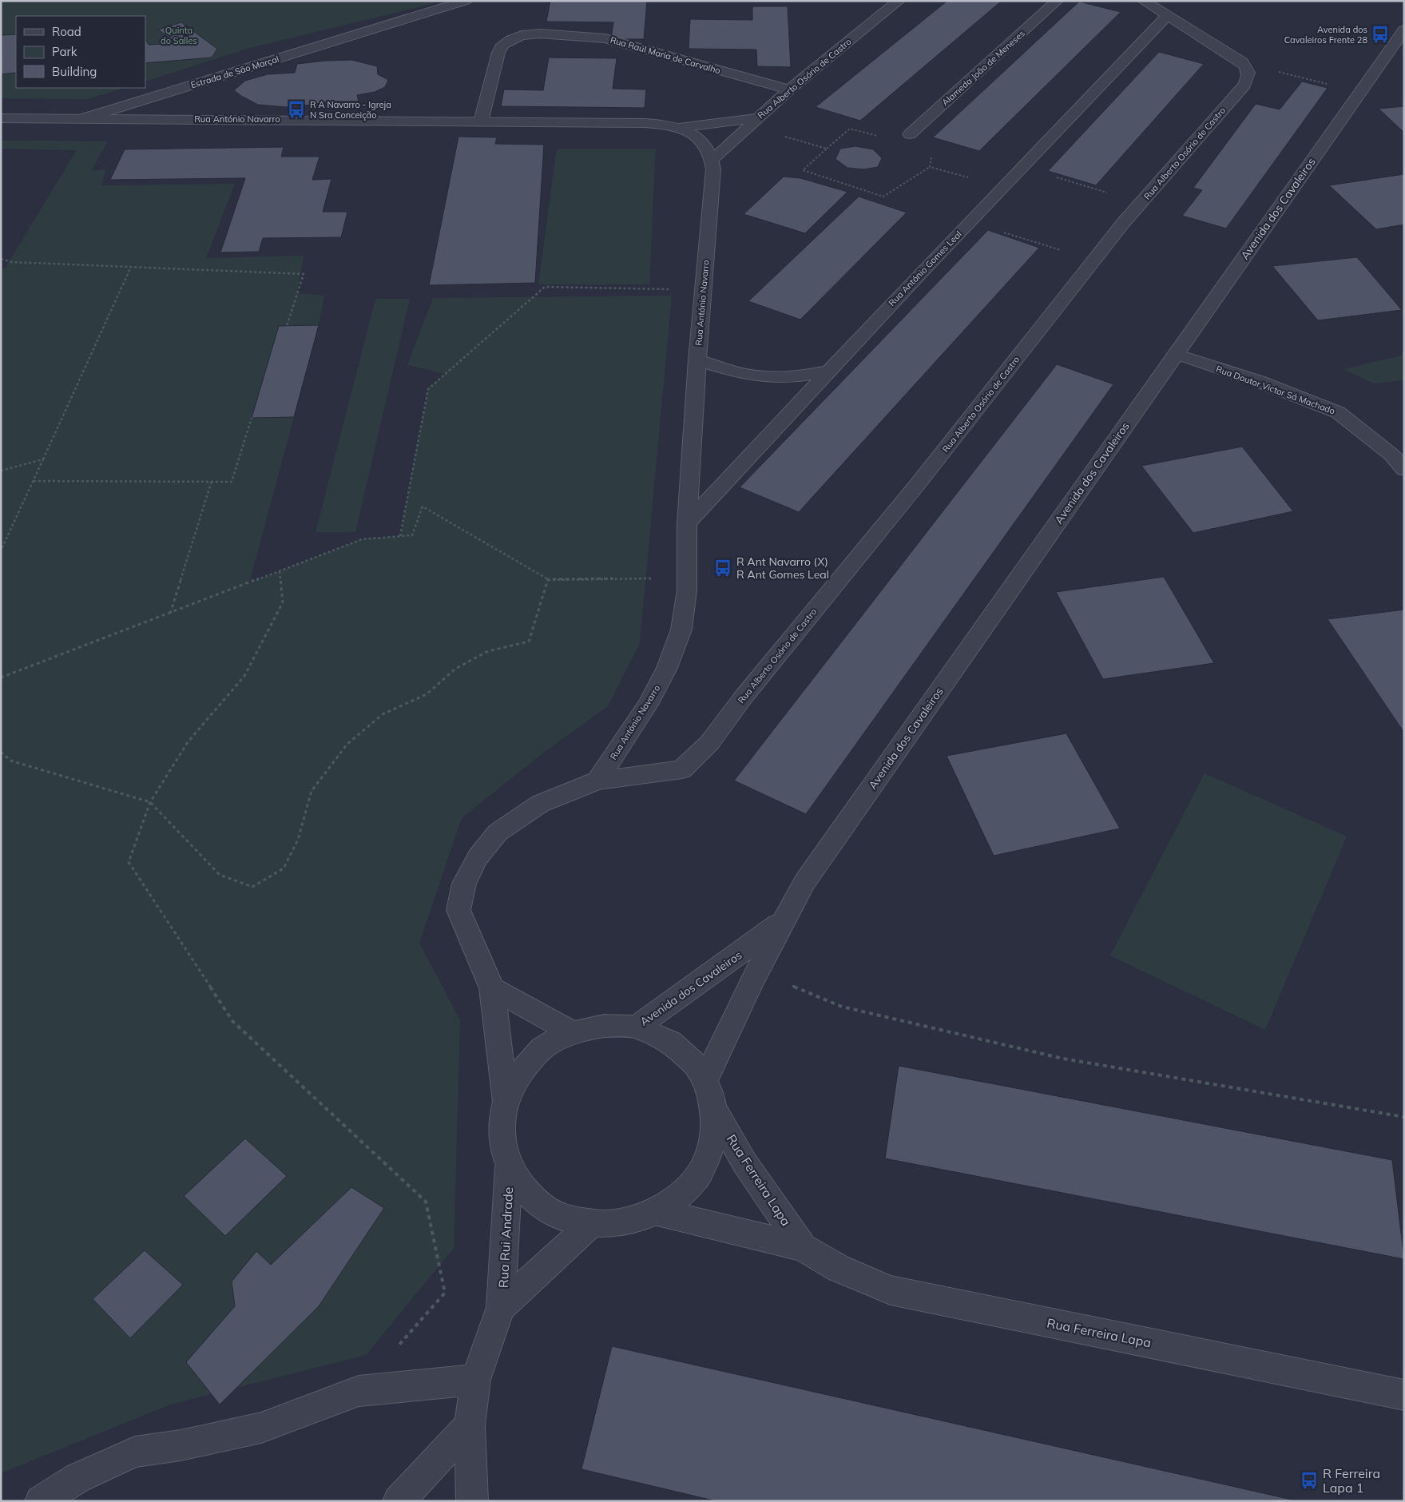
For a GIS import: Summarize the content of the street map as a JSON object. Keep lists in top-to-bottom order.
{
  "streets": {
    "street": [
      "Rua Raúl Maria de Carvalho",
      "Alameda João de Meneses",
      "Estrada de São Marçal",
      "Rua Alberto Osório de Castro",
      "Rua António Navarro",
      "Avenida dos Cavaleiros",
      "Rua António Gomes Leal",
      "Rua Doutor Victor Sá Machado",
      "Rua Ferreira Lapa",
      "Rua Rui Andrade"
    ]
  },
  "crossings": [
    ["Rua Raúl Maria de Carvalho", "Rua Alberto Osório de Castro"],
    ["Rua Raúl Maria de Carvalho", "Rua António Navarro"],
    ["Estrada de São Marçal", "Rua António Navarro"],
    ["Rua Alberto Osório de Castro", "Rua António Navarro"],
    ["Rua António Navarro", "Rua António Gomes Leal"],
    ["Avenida dos Cavaleiros", "Rua Doutor Victor Sá Machado"]
  ],
  "parks": ["Quinta do Salles"],
  "places": {
    "bus stop": [
      "Avenida dos Cavaleiros Frente 28",
      "R A Navarro - Igreja N Sra Conceição",
      "R Ant Navarro (X) R Ant Gomes Leal",
      "R Ferreira Lapa 1"
    ]
  },
  "legend": ["Road", "Park", "Building"]
}
